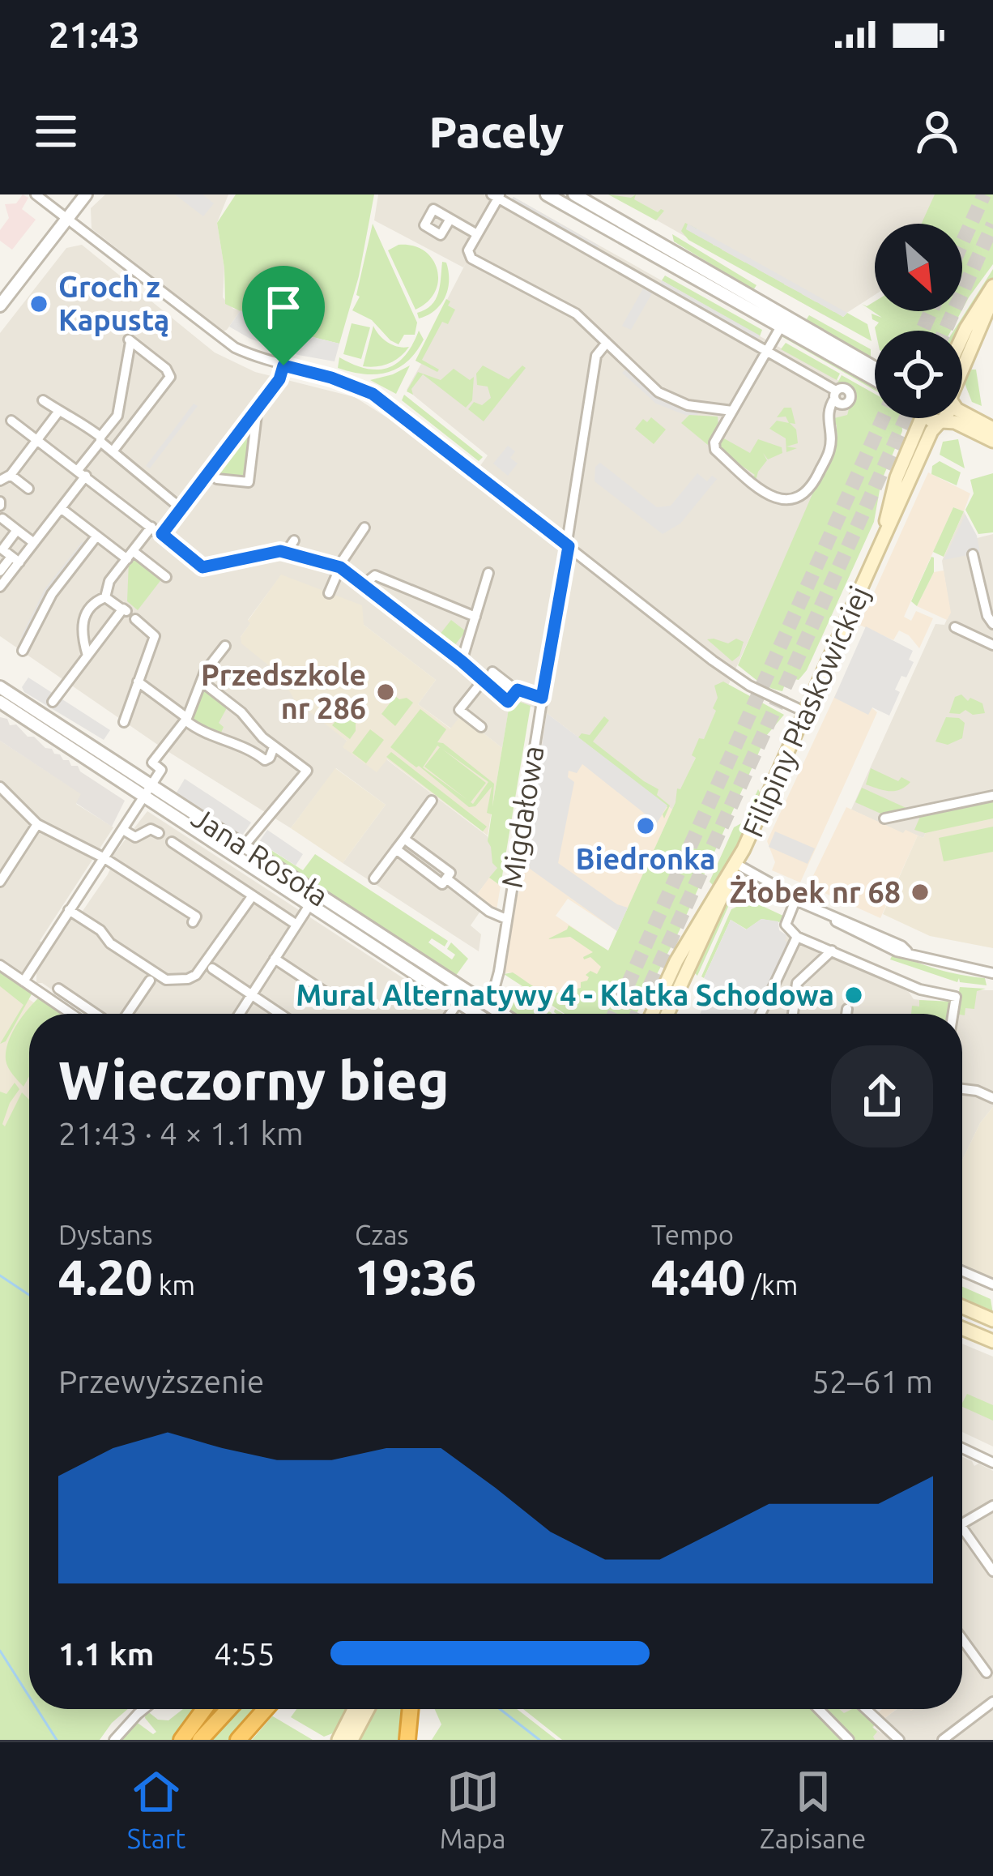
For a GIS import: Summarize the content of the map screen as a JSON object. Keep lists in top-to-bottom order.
{
  "streets": {
    "main road": ["Filipiny Płaskowickiej"],
    "street": ["Migdałowa", "Jana Rosoła"]
  },
  "crossings": [
    ["Migdałowa", "Jana Rosoła"]
  ],
  "places": [
    "Groch z Kapustą",
    "Przedszkole nr 286",
    "Biedronka",
    "Żłobek nr 68",
    "Mural Alternatywy 4 - Klatka Schodowa"
  ],
  "north": "bottom right",
  "page": {
    "status": "21:43",
    "header": "Pacely",
    "heading": ["Wieczorny bieg", "21:43 · 4 × 1.1 km"],
    "stats": [
      ["Dystans", "4.20 km"],
      ["Czas", "19:36"],
      ["Tempo", "4:40 /km"]
    ],
    "chart": ["Przewyższenie", "52–61 m"],
    "list": [
      {
        "name": "1.1 km",
        "note": "4:55"
      }
    ],
    "tabs": ["Start", "Mapa", "Zapisane"]
  }
}
